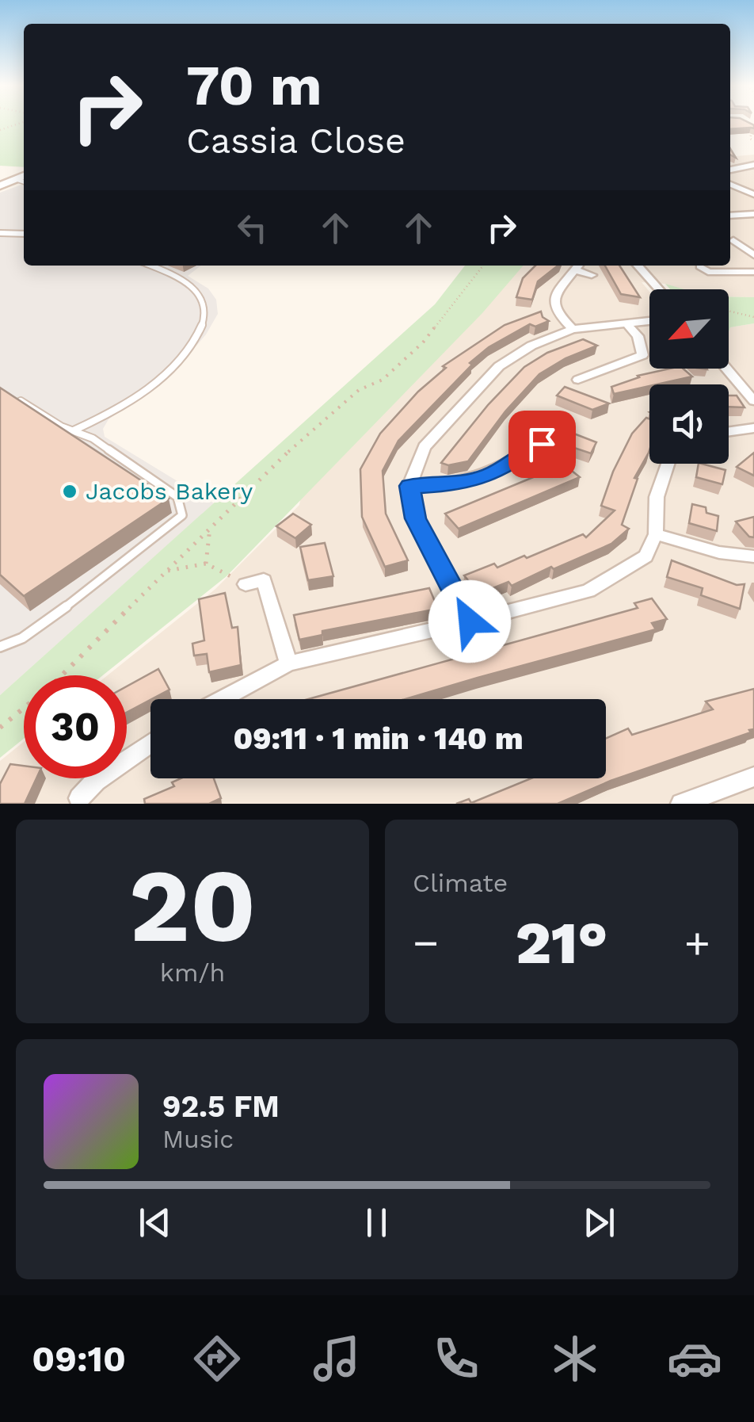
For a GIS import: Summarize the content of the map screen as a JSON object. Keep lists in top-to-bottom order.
{
  "places": ["Jacobs Bakery"],
  "north": "bottom left",
  "page": {
    "turn": ["70 m", "Cassia Close"],
    "limit": "30",
    "trip": "09:11 · 1 min · 140 m",
    "tile": [
      ["20", "km/h"],
      "Climate"
    ],
    "heat": ["−", "21°", "+"],
    "song": ["92.5 FM", "Music"],
    "tabs": "09:10"
  }
}
